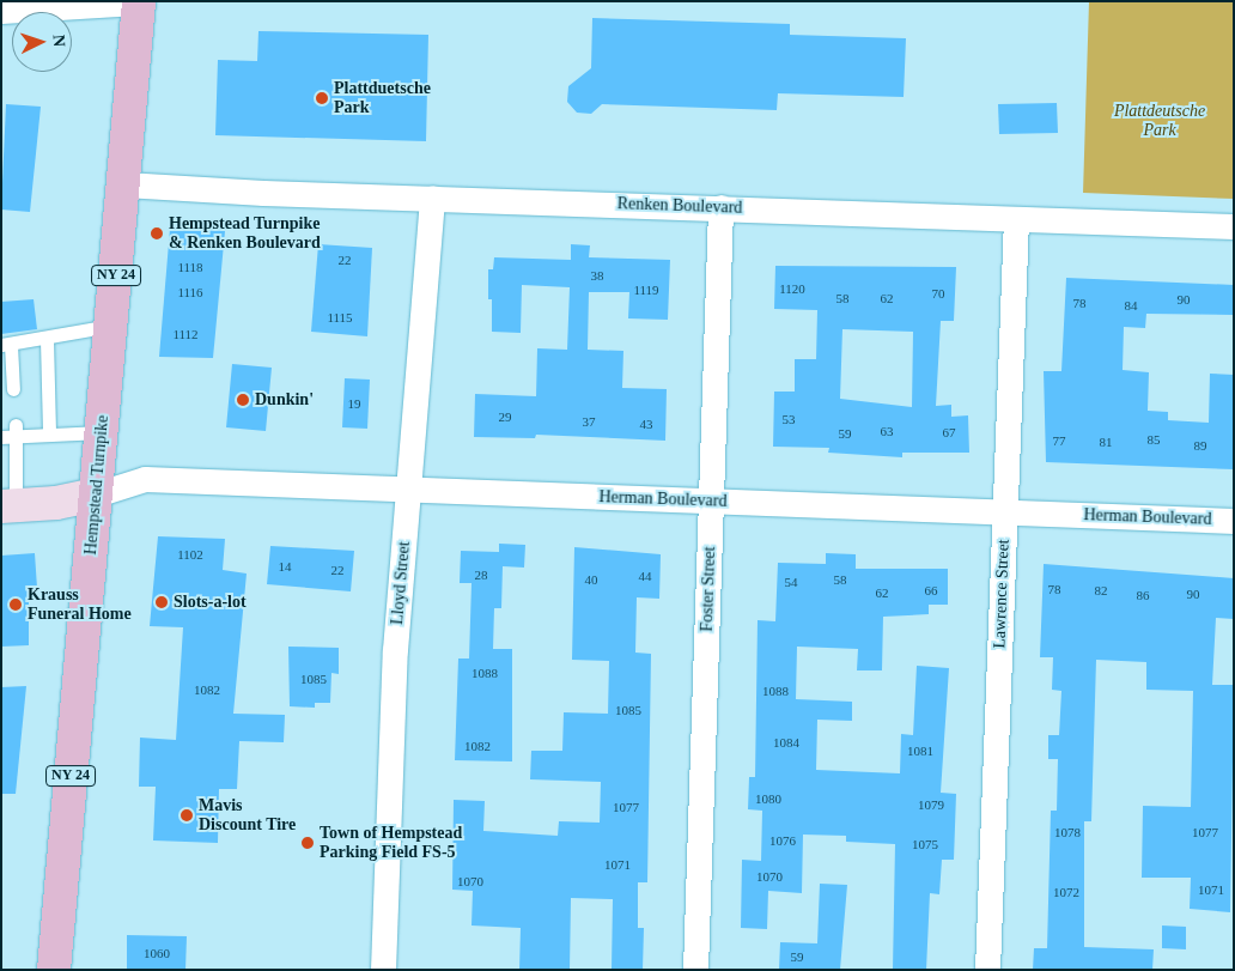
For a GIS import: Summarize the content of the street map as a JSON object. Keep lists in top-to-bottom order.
{
  "streets": {
    "main road": ["NY 24", "Hempstead Turnpike"],
    "street": [
      "Renken Boulevard",
      "Herman Boulevard",
      "Lloyd Street",
      "Foster Street",
      "Lawrence Street"
    ]
  },
  "crossings": [
    ["Renken Boulevard", "Hempstead Turnpike"],
    ["Renken Boulevard", "Lloyd Street"],
    ["Renken Boulevard", "Foster Street"],
    ["Renken Boulevard", "Lawrence Street"],
    ["Hempstead Turnpike", "Herman Boulevard"],
    ["Herman Boulevard", "Lloyd Street"],
    ["Herman Boulevard", "Foster Street"],
    ["Herman Boulevard", "Lawrence Street"]
  ],
  "parks": ["Plattdeutsche Park"],
  "places": [
    "Plattduetsche Park",
    "Hempstead Turnpike & Renken Boulevard",
    "Dunkin'",
    "Slots-a-lot",
    "Krauss Funeral Home",
    "Mavis Discount Tire",
    "Town of Hempstead Parking Field FS-5"
  ],
  "house_numbers": [
    "22",
    "1118",
    "38",
    "1120",
    "1119",
    "1116",
    "70",
    "58",
    "62",
    "90",
    "78",
    "84",
    "1115",
    "1112",
    "19",
    "29",
    "53",
    "37",
    "43",
    "63",
    "67",
    "59",
    "85",
    "77",
    "81",
    "89",
    "1102",
    "14",
    "22",
    "28",
    "44",
    "40",
    "58",
    "54",
    "78",
    "66",
    "82",
    "62",
    "90",
    "86",
    "1088",
    "1085",
    "1082",
    "1088",
    "1085",
    "1084",
    "1082",
    "1081",
    "1080",
    "1079",
    "1077",
    "1078",
    "1077",
    "1076",
    "1075",
    "1071",
    "1070",
    "1070",
    "1071",
    "1072",
    "1060",
    "59"
  ],
  "north": "right"
}
